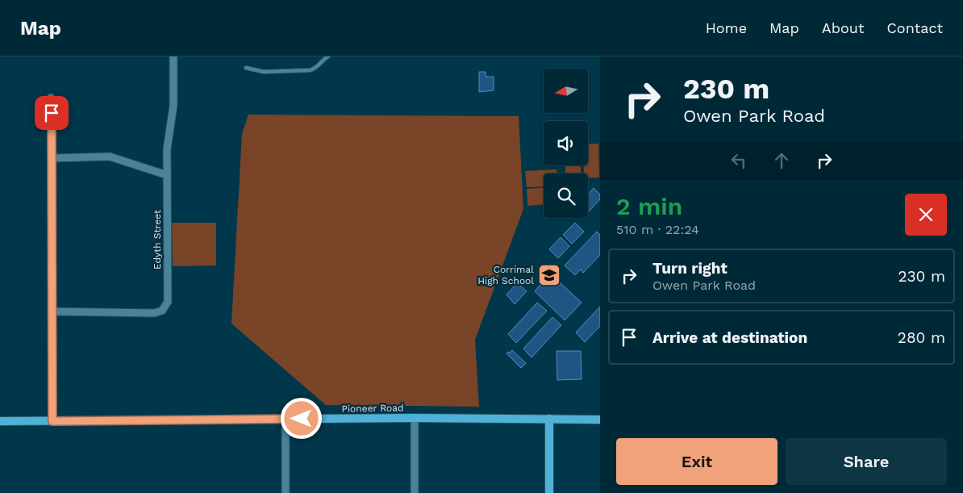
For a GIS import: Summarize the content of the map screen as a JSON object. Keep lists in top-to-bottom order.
{
  "streets": {
    "main road": ["Pioneer Road"],
    "street": ["Edyth Street"]
  },
  "places": {
    "school or university": ["Corrimal High School"]
  },
  "north": "left",
  "page": {
    "header": "Map",
    "nav": [
      "Home",
      "Map",
      "About",
      "Contact"
    ],
    "turn": ["230 m", "Owen Park Road"],
    "heading": ["2 min", "510 m · 22:24"],
    "list": [
      {
        "name": "Turn right",
        "note": "Owen Park Road",
        "value": "230 m"
      },
      {
        "name": "Arrive at destination",
        "value": "280 m"
      }
    ],
    "buttons": ["Exit", "Share"]
  }
}
